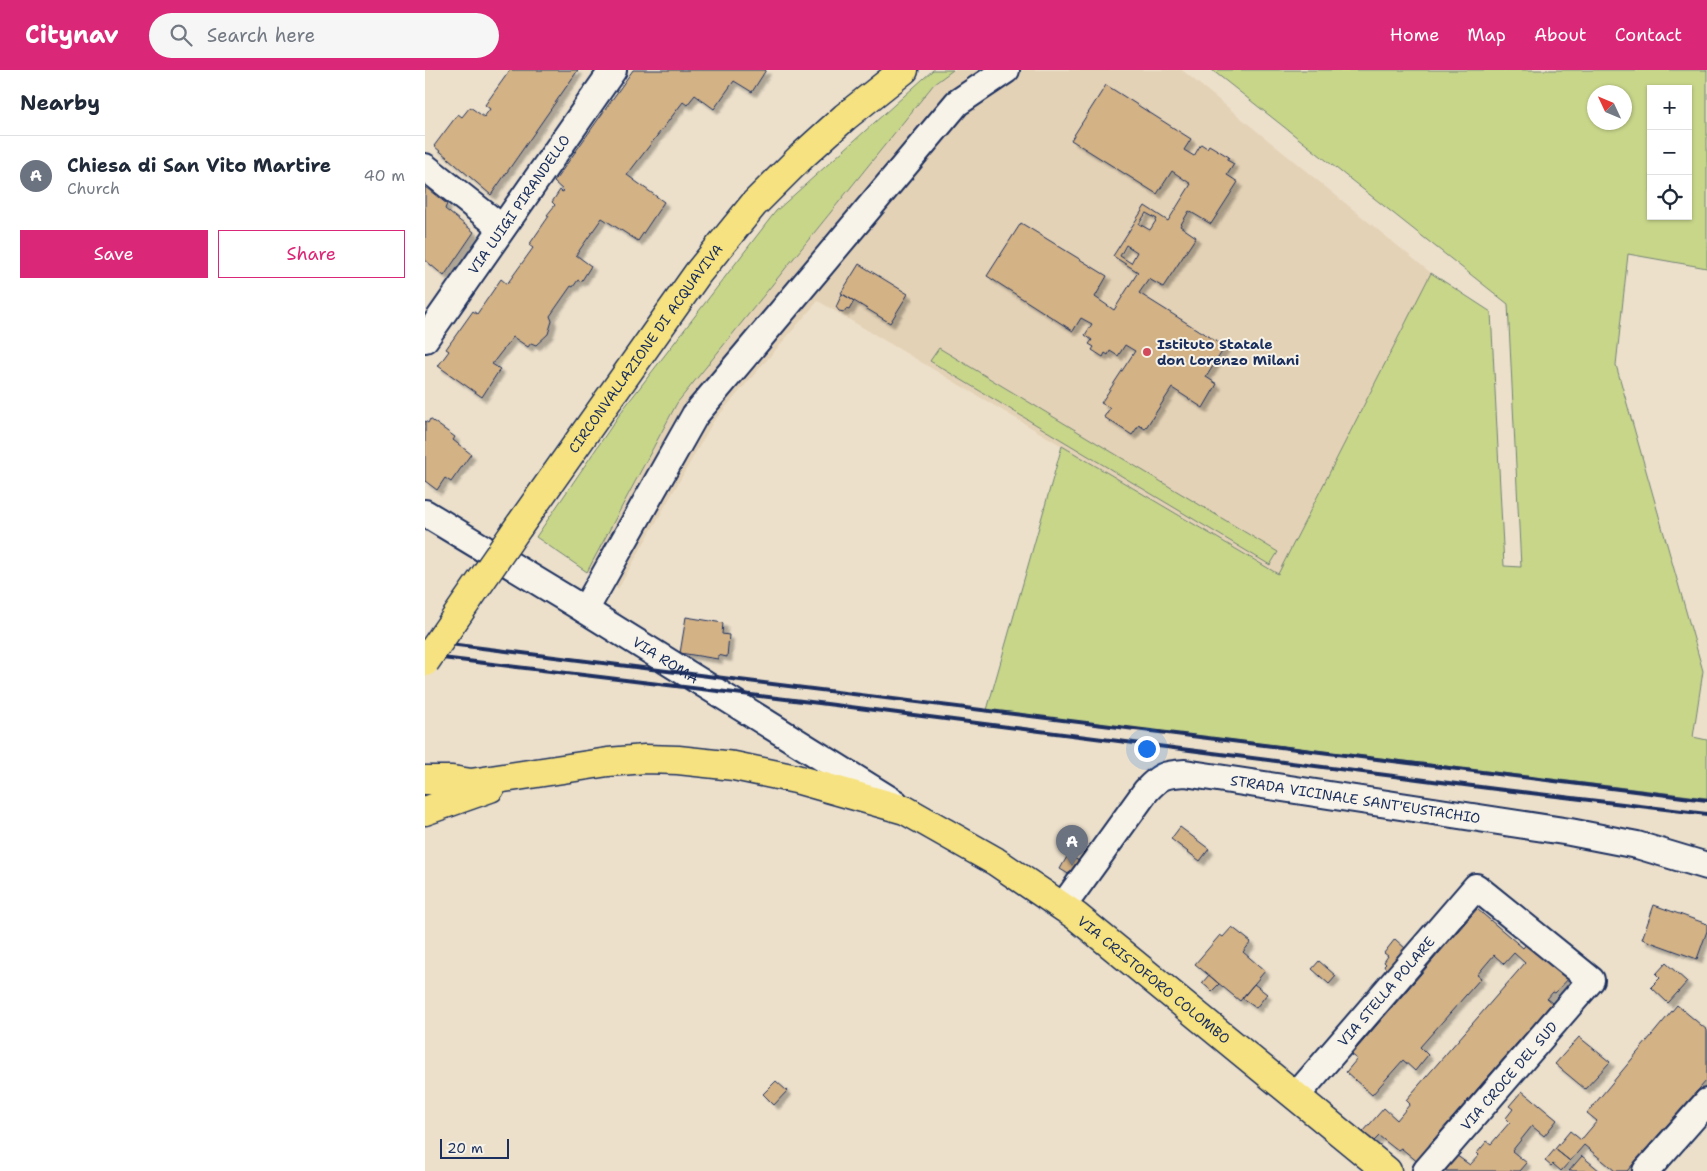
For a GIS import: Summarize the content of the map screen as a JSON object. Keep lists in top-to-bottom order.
{
  "streets": {
    "main road": ["CIRCONVALLAZIONE DI ACQUAVIVA", "VIA CRISTOFORO COLOMBO"],
    "street": [
      "VIA LUIGI PIRANDELLO",
      "VIA ROMA",
      "STRADA VICINALE SANT'EUSTACHIO",
      "VIA STELLA POLARE",
      "VIA CROCE DEL SUD"
    ]
  },
  "crossings": [
    ["VIA ROMA", "VIA CRISTOFORO COLOMBO"],
    ["STRADA VICINALE SANT'EUSTACHIO", "VIA CRISTOFORO COLOMBO"],
    ["VIA CRISTOFORO COLOMBO", "VIA STELLA POLARE"],
    ["VIA STELLA POLARE", "VIA CROCE DEL SUD"]
  ],
  "places": ["Istituto Statale don Lorenzo Milani"],
  "scale_bar": "20 m",
  "north": "top left",
  "page": {
    "header": "Citynav",
    "search": "Search here",
    "nav": [
      "Home",
      "Map",
      "About",
      "Contact"
    ],
    "heading": "Nearby",
    "map_buttons": ["+", "−"],
    "list": [
      {
        "mark": "A",
        "name": "Chiesa di San Vito Martire",
        "note": "Church",
        "value": "40 m"
      }
    ],
    "buttons": ["Save", "Share"],
    "pins": "A",
    "scale": "20 m"
  }
}
